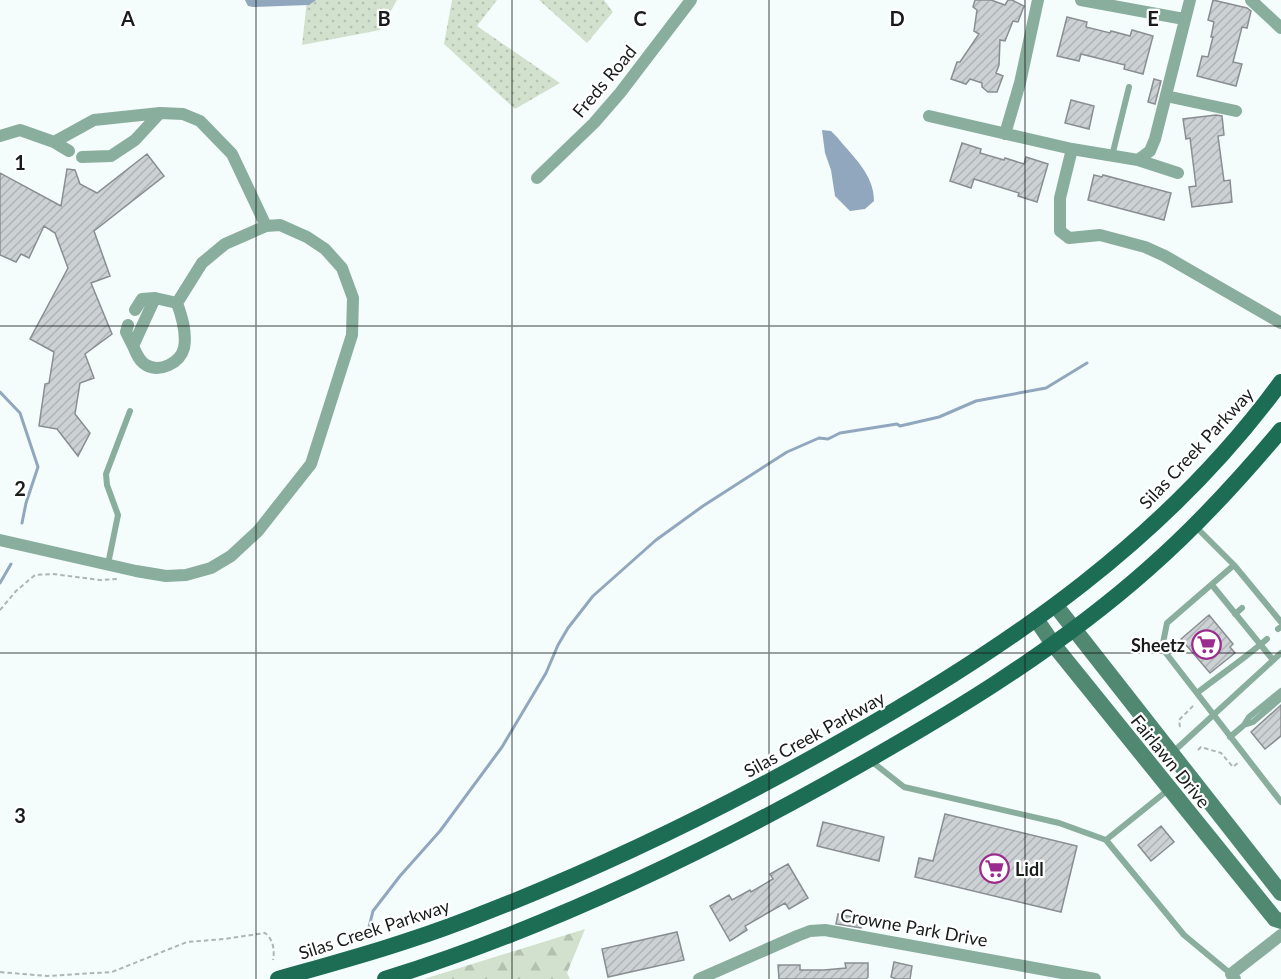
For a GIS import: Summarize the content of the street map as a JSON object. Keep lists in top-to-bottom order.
{
  "streets": {
    "main road": ["Silas Creek Parkway", "Fairlawn Drive"],
    "street": ["Freds Road", "Crowne Park Drive"]
  },
  "crossings": [
    ["Silas Creek Parkway", "Fairlawn Drive"]
  ],
  "places": {
    "supermarket": ["Sheetz", "Lidl"]
  },
  "grid": {
    "columns": [
      "A",
      "B",
      "C",
      "D",
      "E"
    ],
    "rows": ["1", "2", "3"]
  }
}
